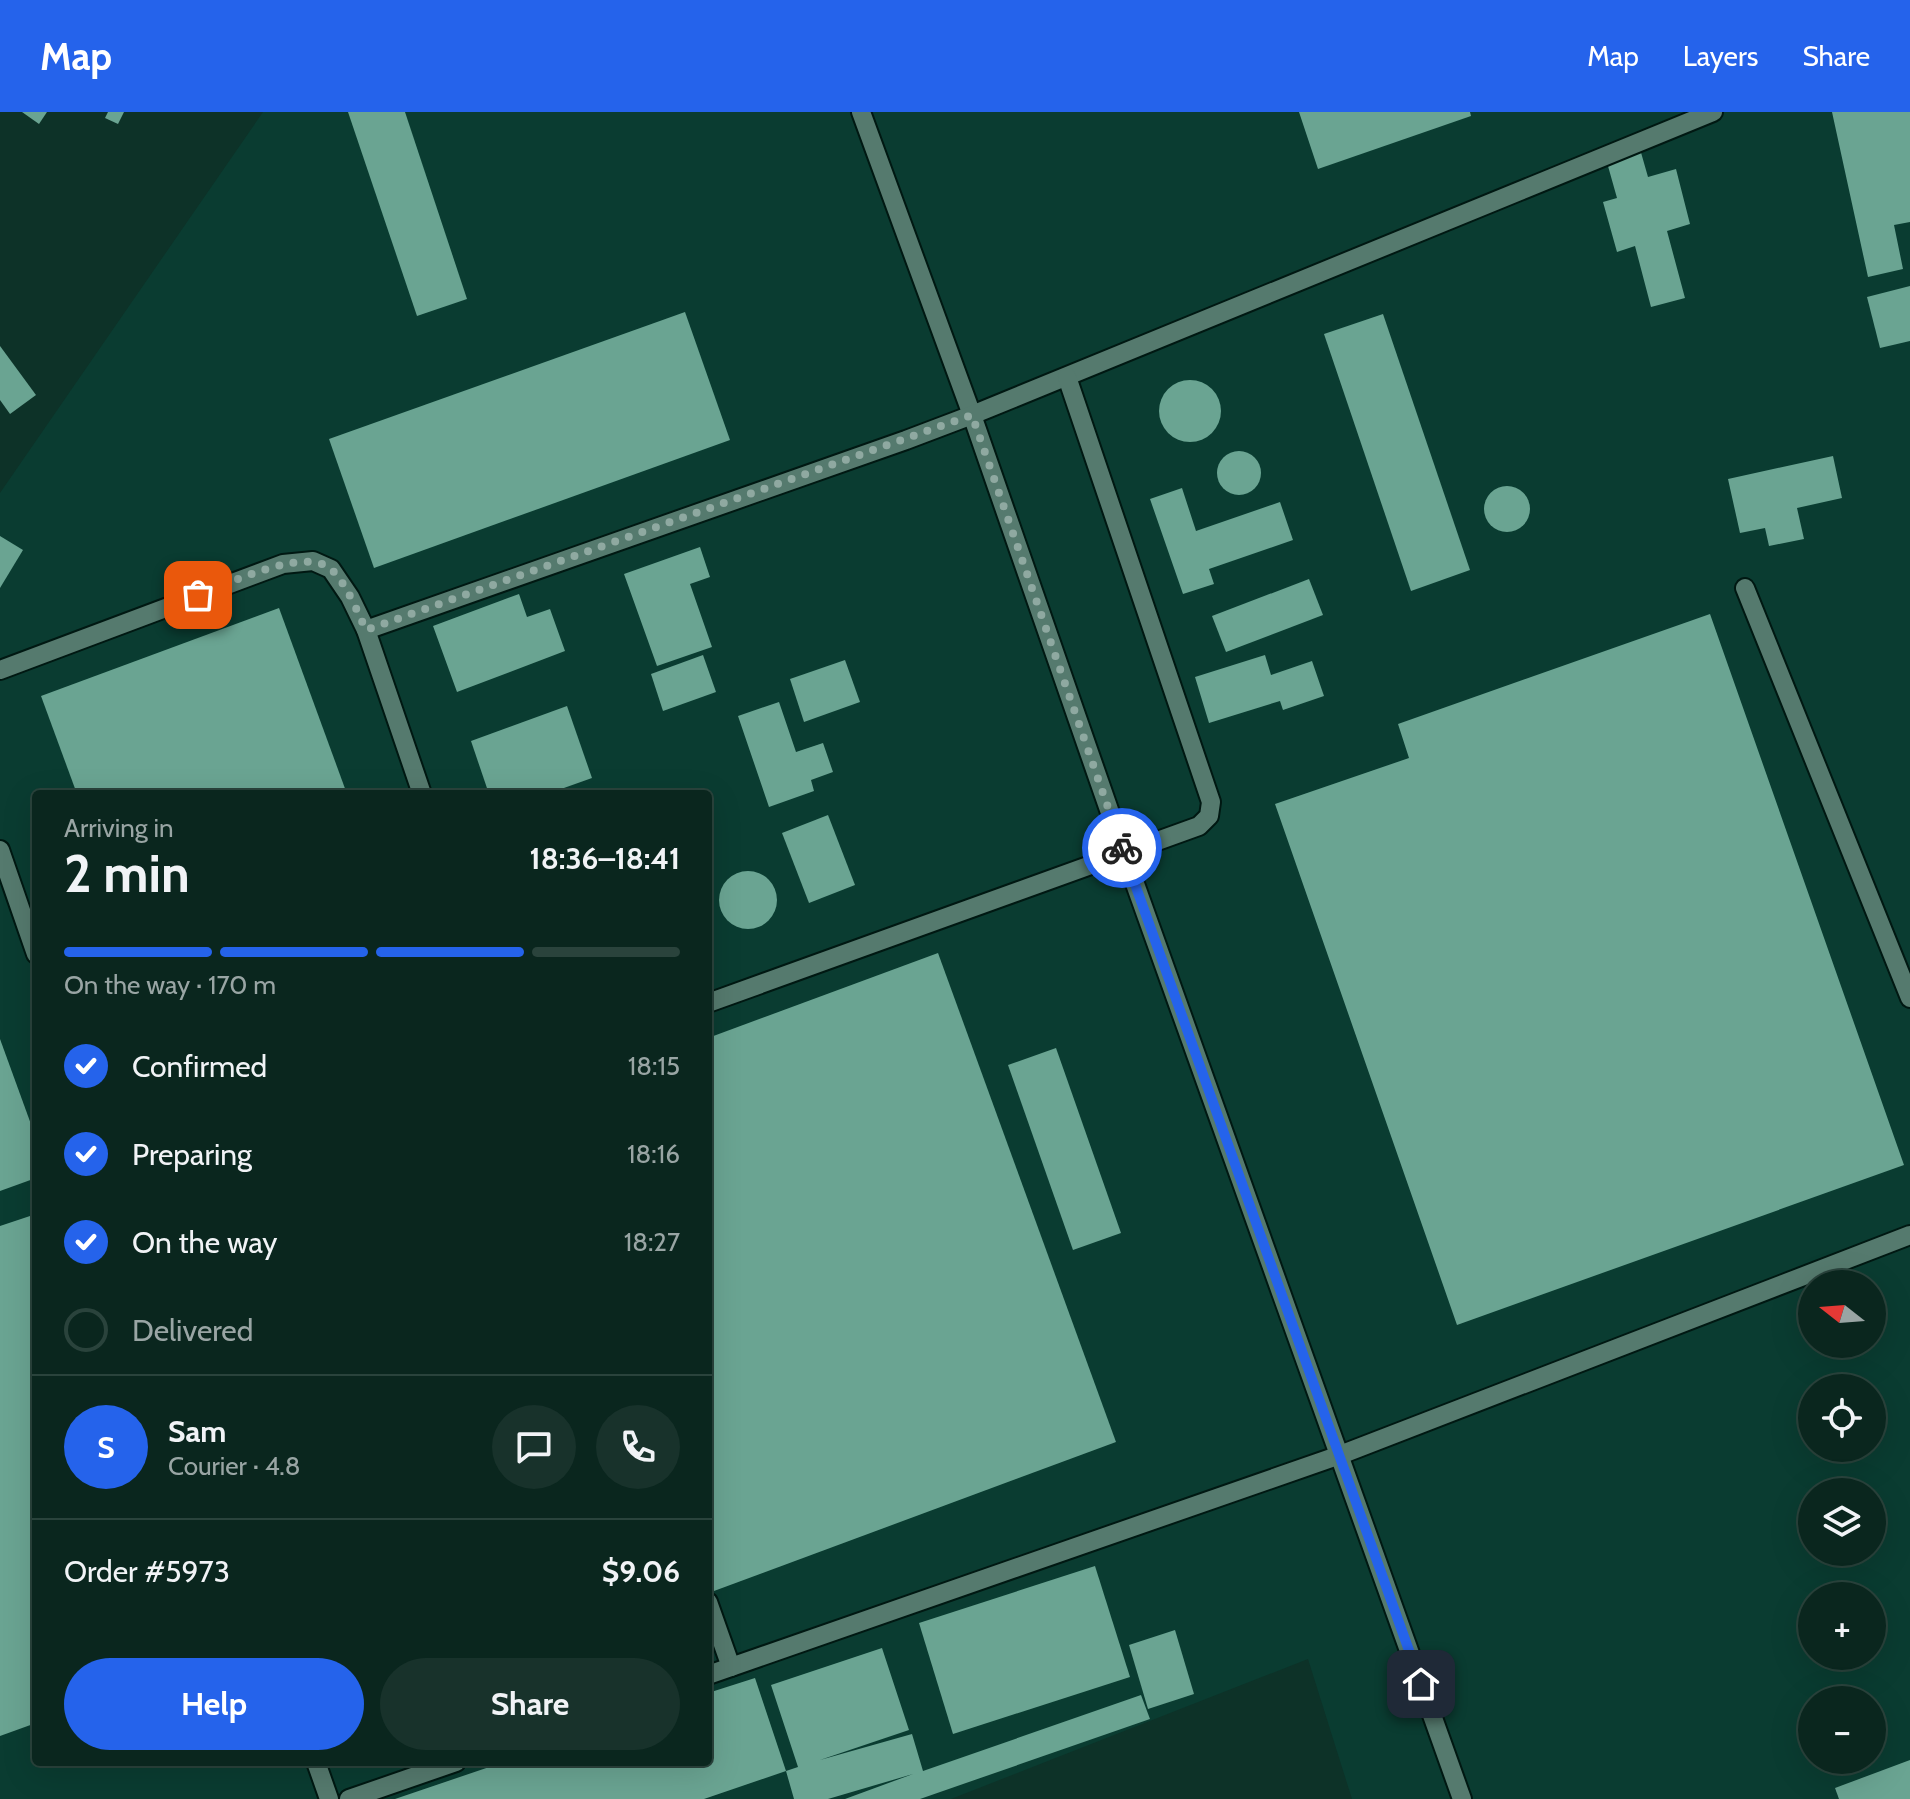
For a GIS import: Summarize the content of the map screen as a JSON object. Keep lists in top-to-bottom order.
{
  "north": "left",
  "page": {
    "header": "Map",
    "nav": ["Map", "Layers", "Share"],
    "heading": ["2 min", "Arriving in", "18:36–18:41"],
    "panel": [
      "Sam",
      "Courier · 4.8",
      "Order #5973",
      "$9.06"
    ],
    "bar": "On the way · 170 m",
    "list": [
      ["Confirmed", "18:15"],
      ["Preparing", "18:16"],
      ["On the way", "18:27"],
      "Delivered"
    ],
    "map_buttons": ["+", "−"],
    "round": "S",
    "buttons": ["Help", "Share"]
  }
}
